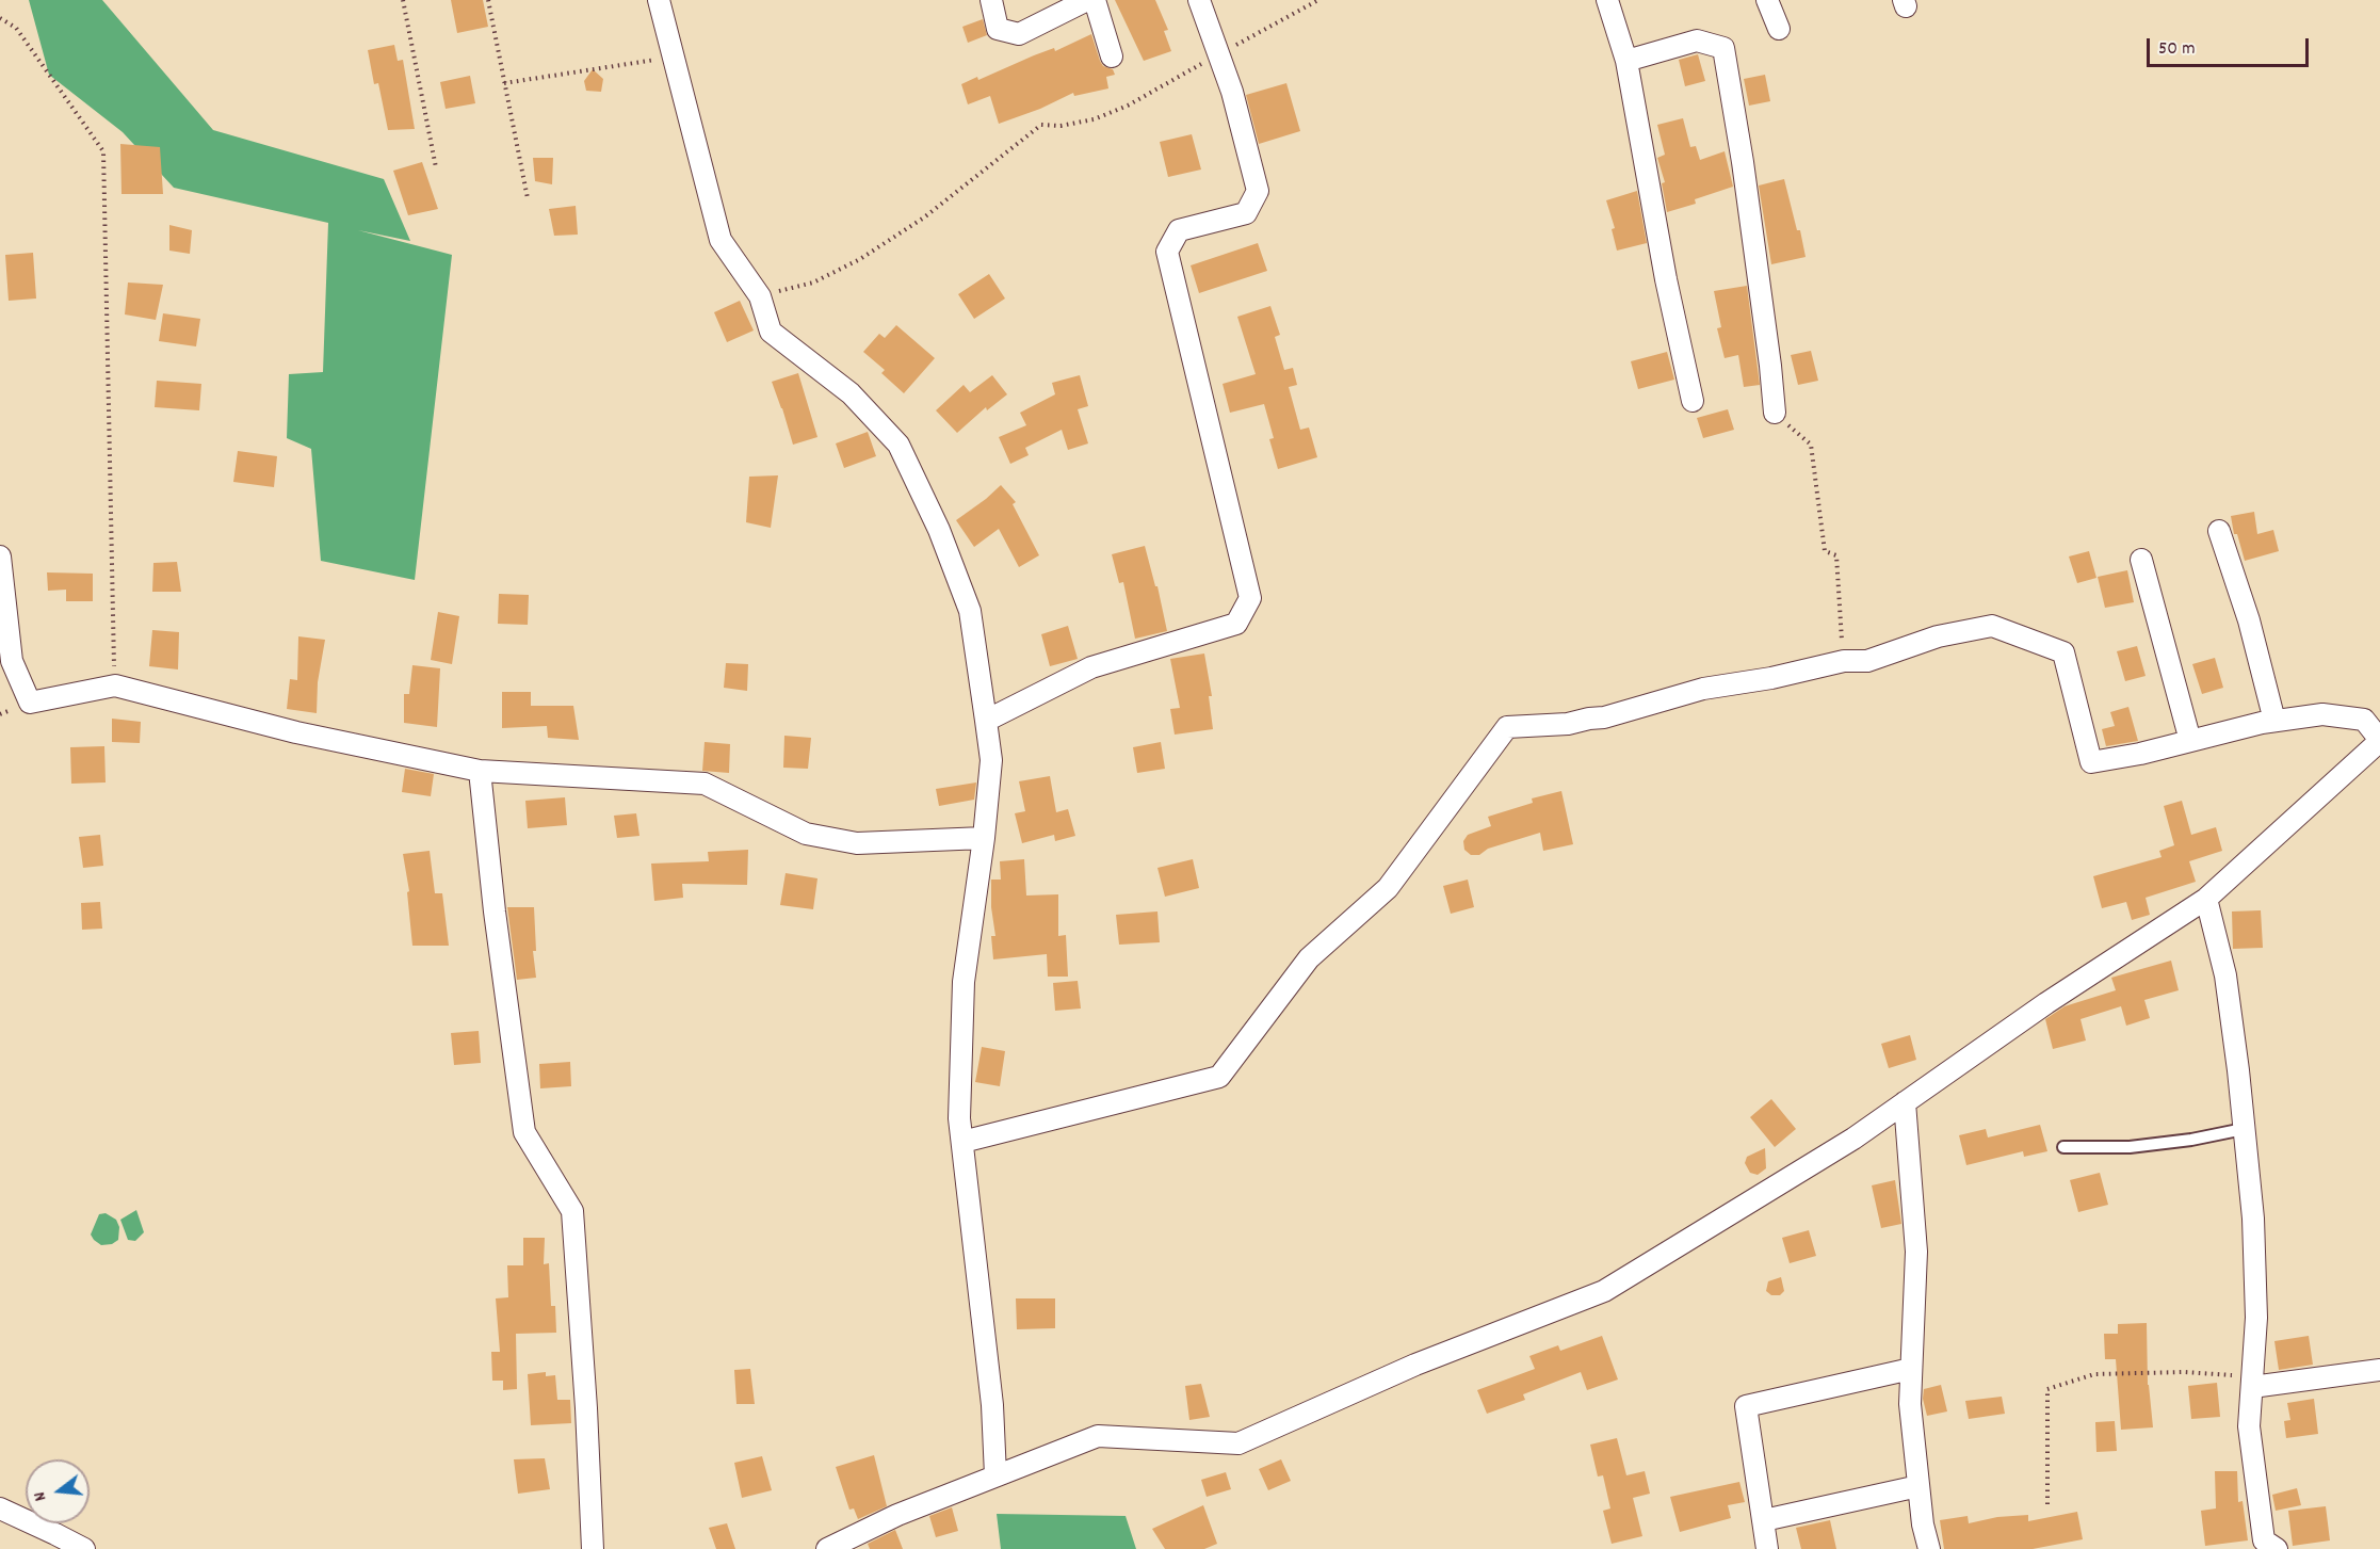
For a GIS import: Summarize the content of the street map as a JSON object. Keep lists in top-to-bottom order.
{
  "scale_bar": "50 m",
  "north": "left"
}
